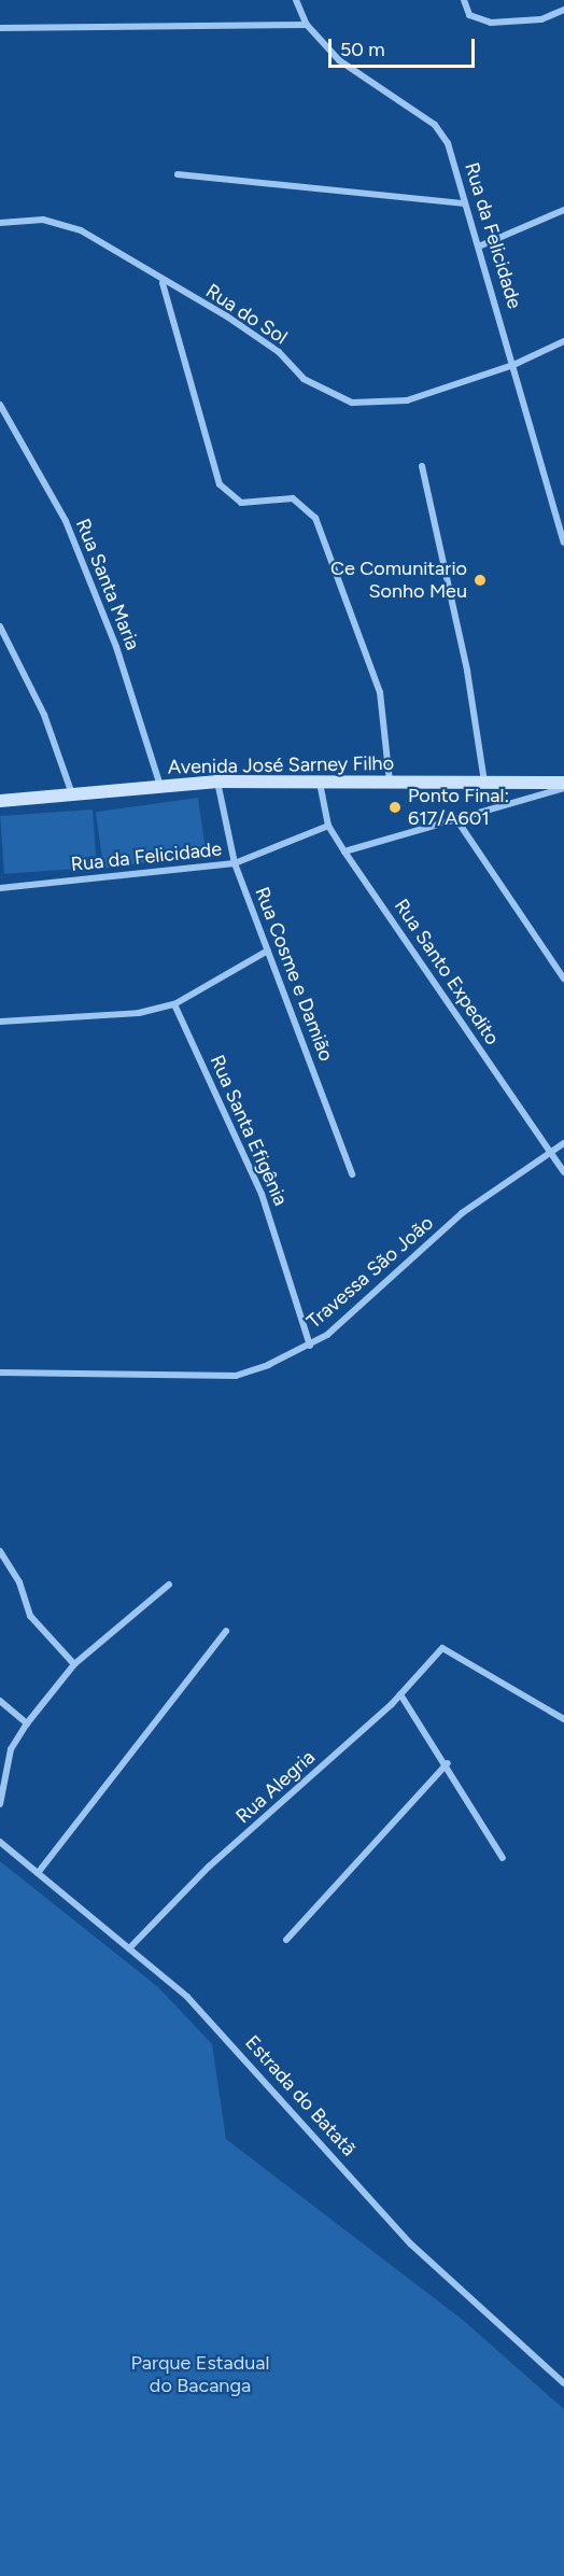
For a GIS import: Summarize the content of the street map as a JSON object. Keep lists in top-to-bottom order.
{
  "streets": {
    "main road": ["Avenida José Sarney Filho"],
    "street": [
      "Rua da Felicidade",
      "Rua do Sol",
      "Rua Santa Maria",
      "Rua Santo Expedito",
      "Rua Cosme e Damião",
      "Rua Santa Efigênia",
      "Travessa São João",
      "Rua Alegria",
      "Estrada do Batatã"
    ]
  },
  "crossings": [
    ["Rua da Felicidade", "Rua do Sol"],
    ["Rua da Felicidade", "Rua Santo Expedito"],
    ["Rua da Felicidade", "Rua Cosme e Damião"],
    ["Rua Santa Maria", "Avenida José Sarney Filho"],
    ["Avenida José Sarney Filho", "Rua Santo Expedito"],
    ["Avenida José Sarney Filho", "Rua Cosme e Damião"],
    ["Rua Santo Expedito", "Travessa São João"],
    ["Rua Santa Efigênia", "Travessa São João"],
    ["Rua Alegria", "Estrada do Batatã"]
  ],
  "parks": ["Parque Estadual do Bacanga"],
  "places": ["Ce Comunitario Sonho Meu", "Ponto Final: 617/A601"],
  "scale_bar": "50 m"
}
